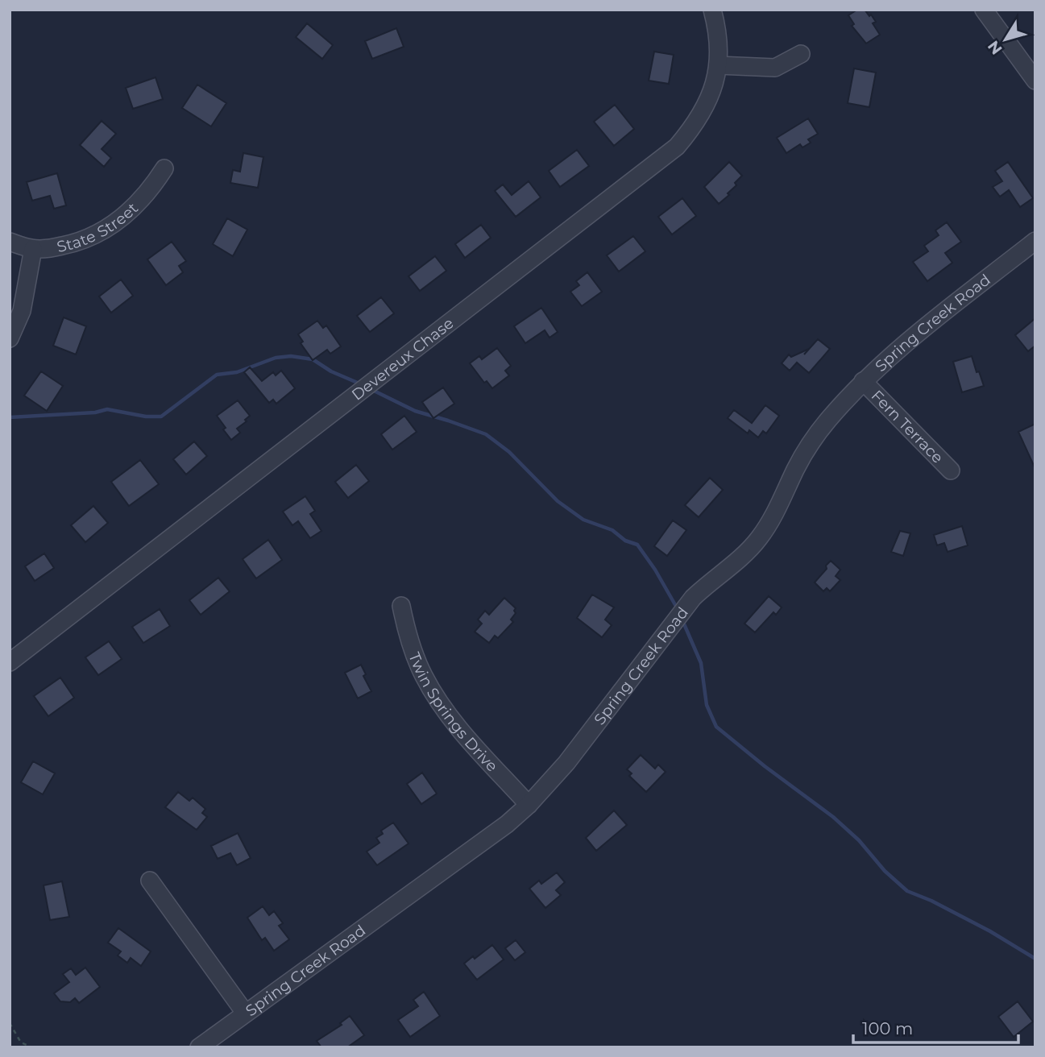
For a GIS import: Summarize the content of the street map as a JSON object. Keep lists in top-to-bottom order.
{
  "streets": {
    "street": [
      "State Street",
      "Spring Creek Road",
      "Devereux Chase",
      "Fern Terrace",
      "Twin Springs Drive"
    ]
  },
  "crossings": [
    ["Spring Creek Road", "Fern Terrace"],
    ["Spring Creek Road", "Twin Springs Drive"]
  ],
  "scale_bar": "100 m",
  "north": "bottom left"
}
